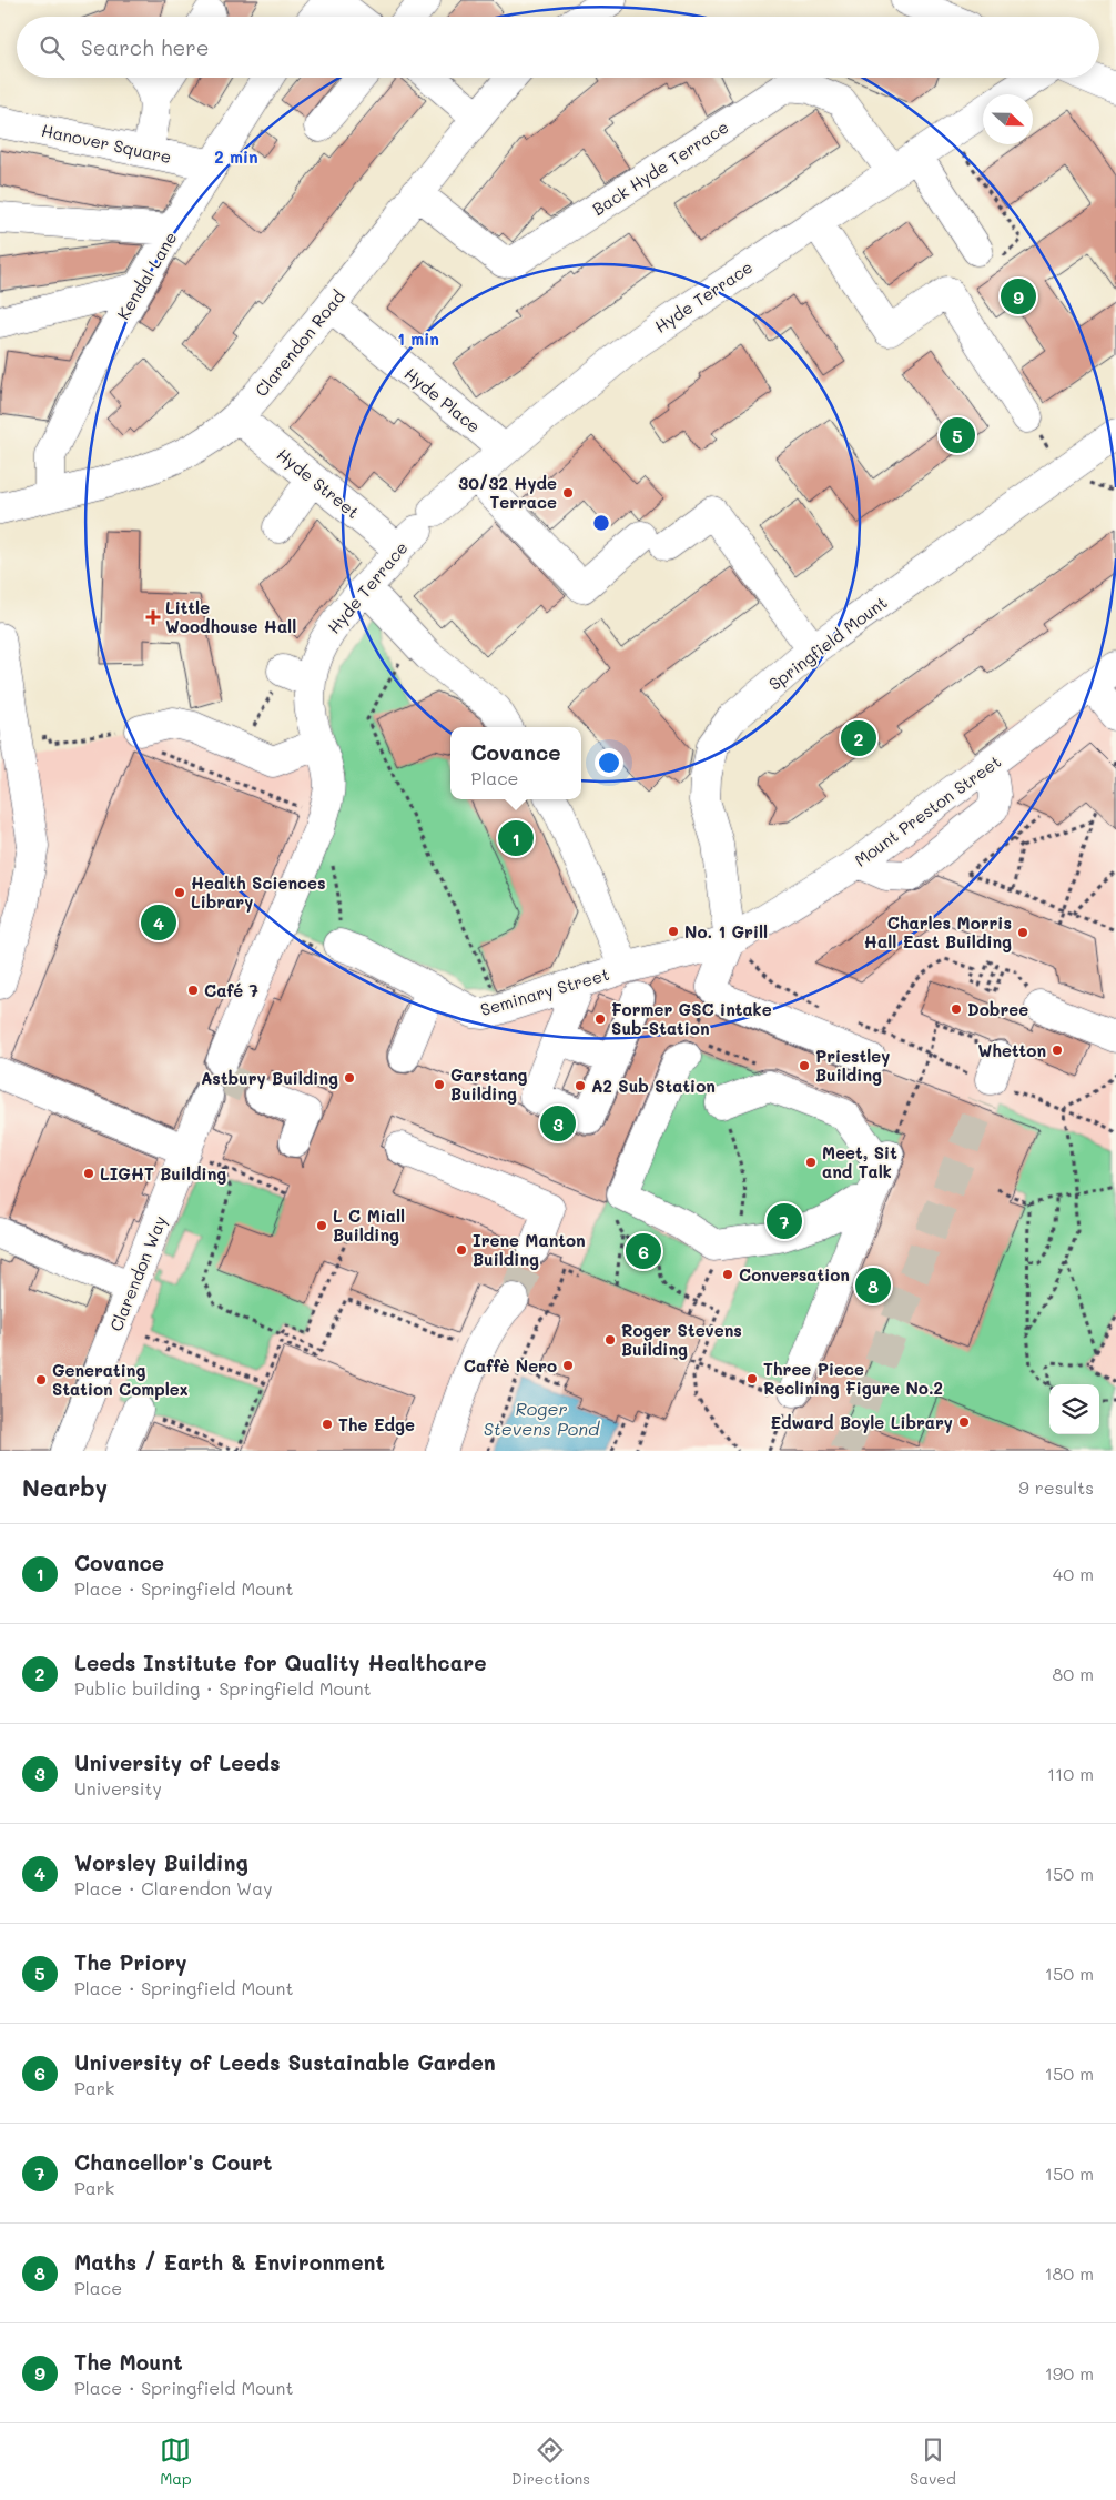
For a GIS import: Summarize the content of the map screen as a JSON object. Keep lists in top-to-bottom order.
{
  "streets": {
    "street": [
      "Hanover Square",
      "Back Hyde Terrace",
      "Kendal Lane",
      "Hyde Terrace",
      "Clarendon Road",
      "Hyde Place",
      "Hyde Street",
      "Springfield Mount",
      "Mount Preston Street",
      "Seminary Street",
      "Clarendon Way"
    ]
  },
  "crossings": [
    ["Hanover Square", "Kendal Lane"],
    ["Back Hyde Terrace", "Hyde Terrace"],
    ["Back Hyde Terrace", "Clarendon Road"],
    ["Kendal Lane", "Clarendon Road"],
    ["Hyde Terrace", "Hyde Place"],
    ["Hyde Terrace", "Hyde Street"],
    ["Clarendon Road", "Hyde Place"],
    ["Clarendon Road", "Hyde Street"],
    ["Springfield Mount", "Mount Preston Street"],
    ["Springfield Mount", "Seminary Street"],
    ["Mount Preston Street", "Seminary Street"]
  ],
  "water": ["Roger Stevens Pond"],
  "places": {
    "other": [
      "30/32 Hyde Terrace",
      "Health Sciences Library",
      "No. 1 Grill",
      "Charles Morris Hall East Building",
      "Café 7",
      "Dobree",
      "Former GSC intake Sub-Station",
      "Whetton",
      "Priestley Building",
      "Astbury Building",
      "Garstang Building",
      "A2 Sub Station",
      "Meet, Sit and Talk",
      "LIGHT Building",
      "L C Miall Building",
      "Irene Manton Building",
      "Conversation",
      "Roger Stevens Building",
      "Caffè Nero",
      "Three Piece Reclining Figure No.2",
      "Generating Station Complex",
      "Edward Boyle Library",
      "The Edge"
    ],
    "health": ["Little Woodhouse Hall"]
  },
  "north": "right",
  "page": {
    "search": "Search here",
    "pins": [
      "9",
      "5",
      "2",
      "1",
      "4",
      "3",
      "7",
      "6",
      "8"
    ],
    "popup": ["Covance", "Place"],
    "heading": ["Nearby", "9 results"],
    "list": [
      {
        "mark": "1",
        "name": "Covance",
        "note": "Place · Springfield Mount",
        "value": "40 m"
      },
      {
        "mark": "2",
        "name": "Leeds Institute for Quality Healthcare",
        "note": "Public building · Springfield Mount",
        "value": "80 m"
      },
      {
        "mark": "3",
        "name": "University of Leeds",
        "note": "University",
        "value": "110 m"
      },
      {
        "mark": "4",
        "name": "Worsley Building",
        "note": "Place · Clarendon Way",
        "value": "150 m"
      },
      {
        "mark": "5",
        "name": "The Priory",
        "note": "Place · Springfield Mount",
        "value": "150 m"
      },
      {
        "mark": "6",
        "name": "University of Leeds Sustainable Garden",
        "note": "Park",
        "value": "150 m"
      },
      {
        "mark": "7",
        "name": "Chancellor's Court",
        "note": "Park",
        "value": "150 m"
      },
      {
        "mark": "8",
        "name": "Maths / Earth & Environment",
        "note": "Place",
        "value": "180 m"
      },
      {
        "mark": "9",
        "name": "The Mount",
        "note": "Place · Springfield Mount",
        "value": "190 m"
      }
    ],
    "nav": ["Map", "Directions", "Saved"]
  },
  "rings": ["2 min", "1 min"]
}
